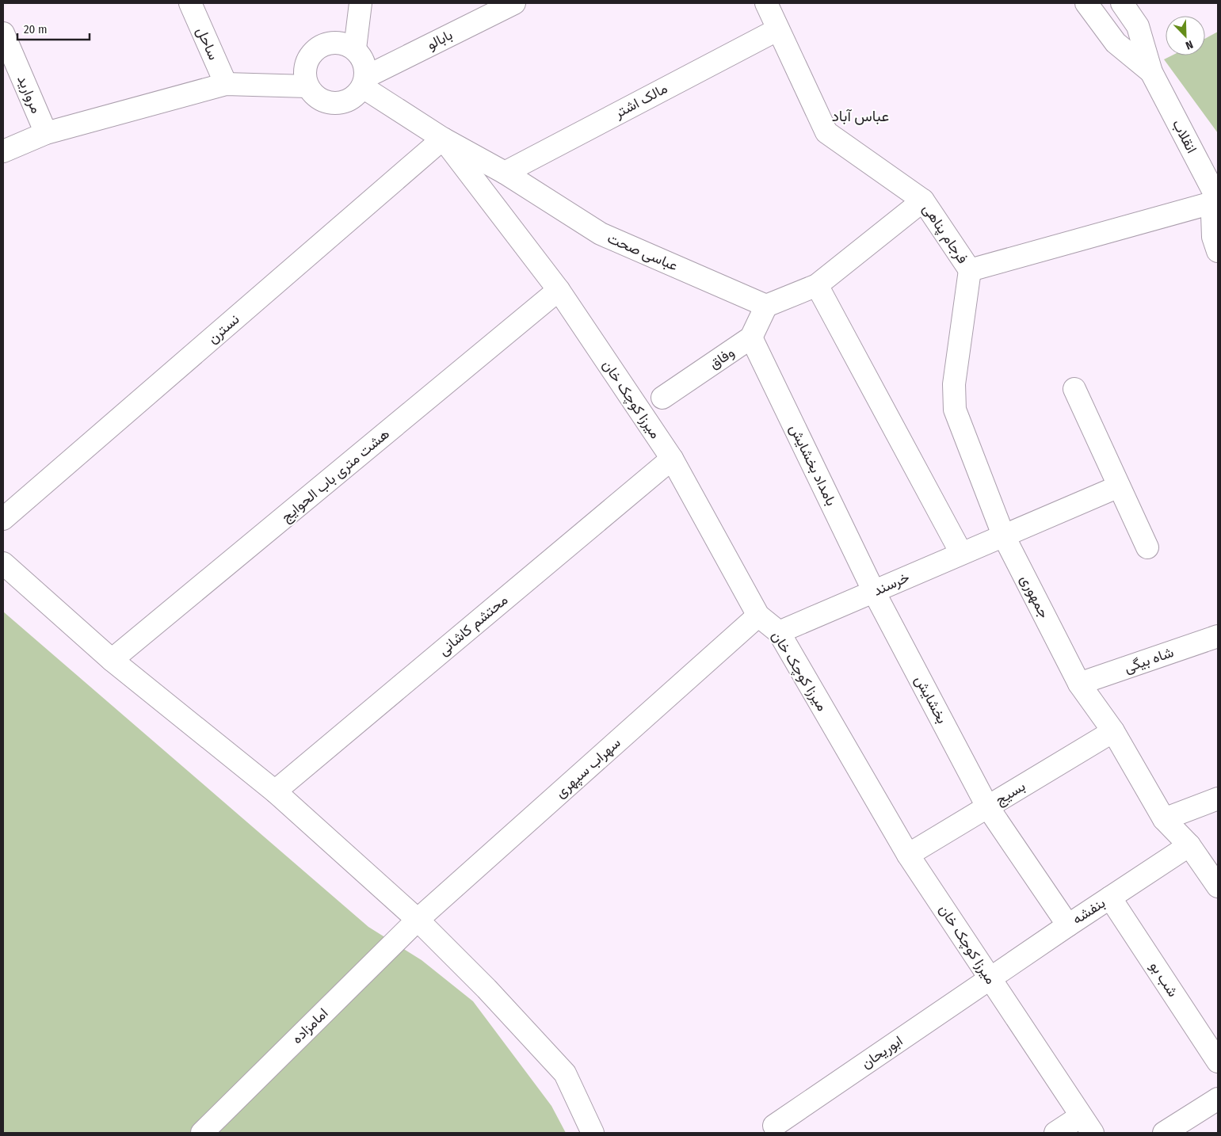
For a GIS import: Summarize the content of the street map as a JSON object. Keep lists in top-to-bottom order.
{
  "streets": {
    "street": [
      "بابالو",
      "ساحل",
      "مروارید",
      "مالک اشتر",
      "انقلاب",
      "فرجام پناهی",
      "عباسی صحت",
      "نسترن",
      "وفاق",
      "میرزا کوچک خان",
      "بامداد بخشایش",
      "هشت متری باب الحوایج",
      "خرسند",
      "جمهوری",
      "محتشم کاشانی",
      "شاه بیگی",
      "بخشایش",
      "سهراب سپهری",
      "بسیج",
      "بنفشه",
      "شب بو",
      "امامزاده",
      "ابوریحان"
    ]
  },
  "crossings": [
    ["بابالو", "عباسی صحت"],
    ["مالک اشتر", "فرجام پناهی"],
    ["مالک اشتر", "عباسی صحت"],
    ["انقلاب", "فرجام پناهی"],
    ["فرجام پناهی", "جمهوری"],
    ["عباسی صحت", "نسترن"],
    ["عباسی صحت", "میرزا کوچک خان"],
    ["نسترن", "میرزا کوچک خان"],
    ["وفاق", "بامداد بخشایش"],
    ["میرزا کوچک خان", "هشت متری باب الحوایج"],
    ["میرزا کوچک خان", "خرسند"],
    ["میرزا کوچک خان", "محتشم کاشانی"],
    ["میرزا کوچک خان", "سهراب سپهری"],
    ["میرزا کوچک خان", "بسیج"],
    ["میرزا کوچک خان", "بنفشه"],
    ["میرزا کوچک خان", "ابوریحان"],
    ["بامداد بخشایش", "خرسند"],
    ["بامداد بخشایش", "بخشایش"],
    ["خرسند", "جمهوری"],
    ["خرسند", "بخشایش"],
    ["جمهوری", "شاه بیگی"],
    ["جمهوری", "بسیج"],
    ["جمهوری", "بنفشه"],
    ["بخشایش", "بسیج"],
    ["بخشایش", "بنفشه"],
    ["سهراب سپهری", "امامزاده"],
    ["بنفشه", "شب بو"],
    ["بنفشه", "ابوریحان"]
  ],
  "districts": ["عباس آباد"],
  "scale_bar": "20 m",
  "north": "bottom right"
}
